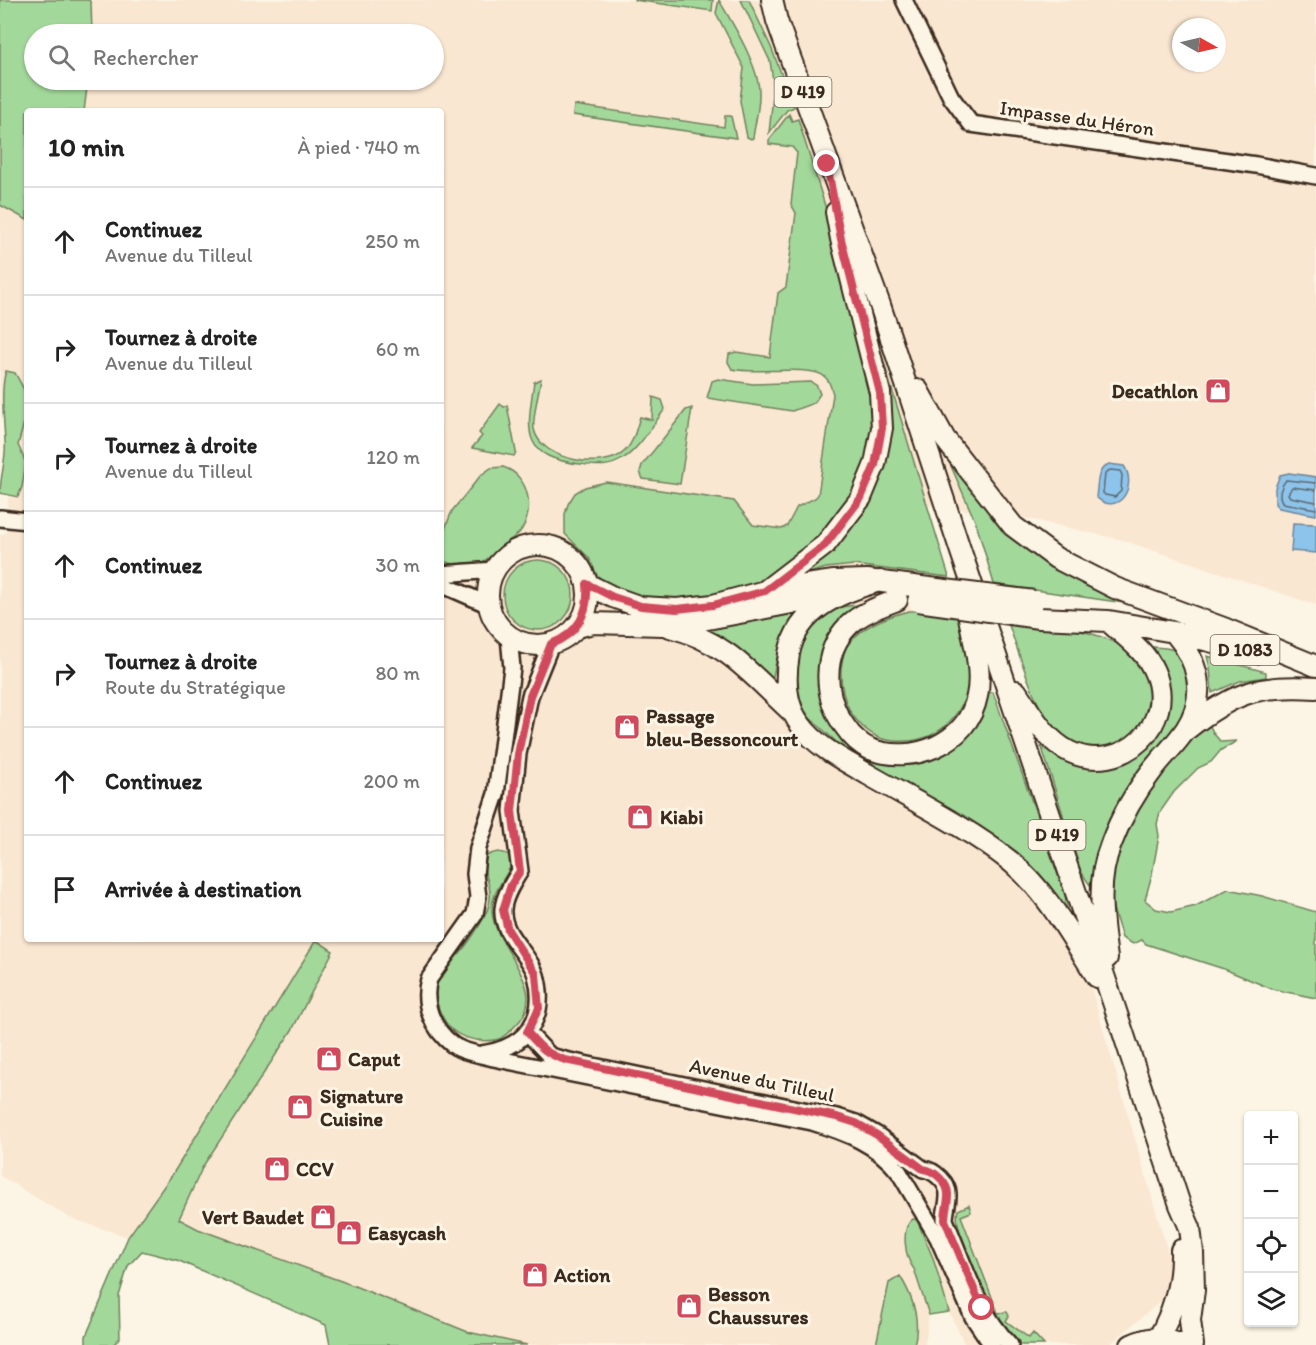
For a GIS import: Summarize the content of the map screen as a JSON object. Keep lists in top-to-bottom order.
{
  "streets": {
    "main road": ["D 419", "D 1083"],
    "street": ["Impasse du Héron", "Avenue du Tilleul"]
  },
  "crossings": [
    ["D 1083", "Avenue du Tilleul"]
  ],
  "places": {
    "shop": [
      "Decathlon",
      "Passage bleu-Bessoncourt",
      "Kiabi",
      "Caput",
      "Signature Cuisine",
      "CCV",
      "Vert Baudet",
      "Easycash",
      "Action",
      "Besson Chaussures"
    ]
  },
  "north": "right",
  "page": {
    "search": "Rechercher",
    "heading": ["10 min", "À pied · 740 m"],
    "list": [
      ["Continuez", "Avenue du Tilleul", "250 m"],
      ["Tournez à droite", "Avenue du Tilleul", "60 m"],
      ["Tournez à droite", "Avenue du Tilleul", "120 m"],
      ["Continuez", "30 m"],
      ["Tournez à droite", "Route du Stratégique", "80 m"],
      ["Continuez", "200 m"],
      "Arrivée à destination"
    ],
    "map_buttons": ["+", "−"]
  }
}
